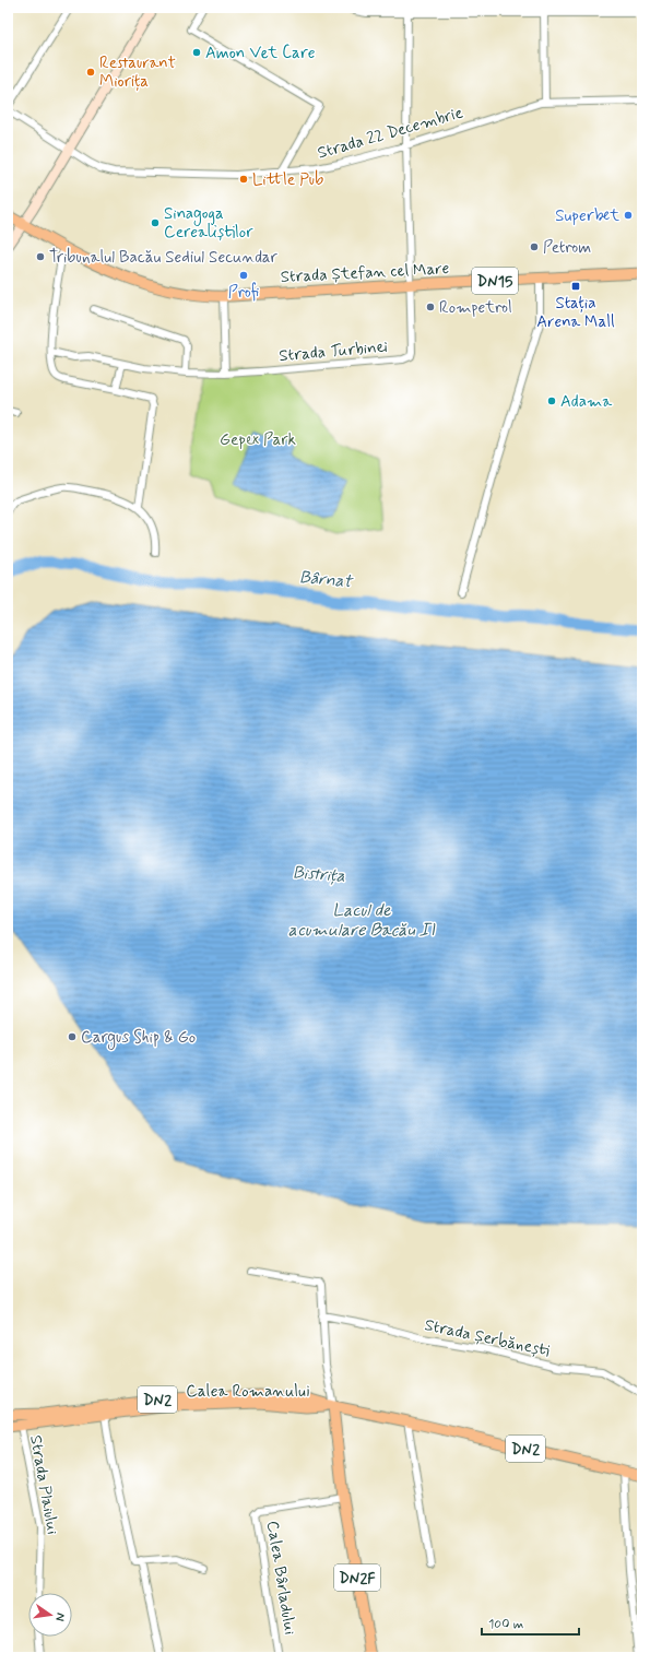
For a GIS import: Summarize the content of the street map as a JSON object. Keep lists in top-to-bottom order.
{
  "streets": {
    "main road": [
      "Strada Ștefan cel Mare",
      "DN15",
      "Calea Romanului",
      "DN2",
      "DN2F"
    ],
    "street": [
      "Strada 22 Decembrie",
      "Strada Turbinei",
      "Strada Șerbănești",
      "Strada Plaiului",
      "Calea Bârladului"
    ]
  },
  "crossings": [
    ["Strada Ștefan cel Mare", "DN15"],
    ["Strada Ștefan cel Mare", "Strada Turbinei"],
    ["Calea Romanului", "Strada Plaiului"],
    ["Calea Romanului", "DN2F"],
    ["Calea Bârladului", "DN2F"]
  ],
  "water": ["Bârnat", "Bistrița", "Lacul de acumulare Bacău II"],
  "parks": ["Gepex Park"],
  "places": {
    "other": [
      "Amon Vet Care",
      "Restaurant Miorița",
      "Little Pub",
      "Superbet",
      "Sinagoga Cerealiștilor",
      "Petrom",
      "Tribunalul Bacău Sediul Secundar",
      "Profi",
      "Rompetrol",
      "Adama",
      "Cargus Ship & Go"
    ],
    "transit": ["Stația Arena Mall"]
  },
  "scale_bar": "100 m",
  "north": "right"
}
